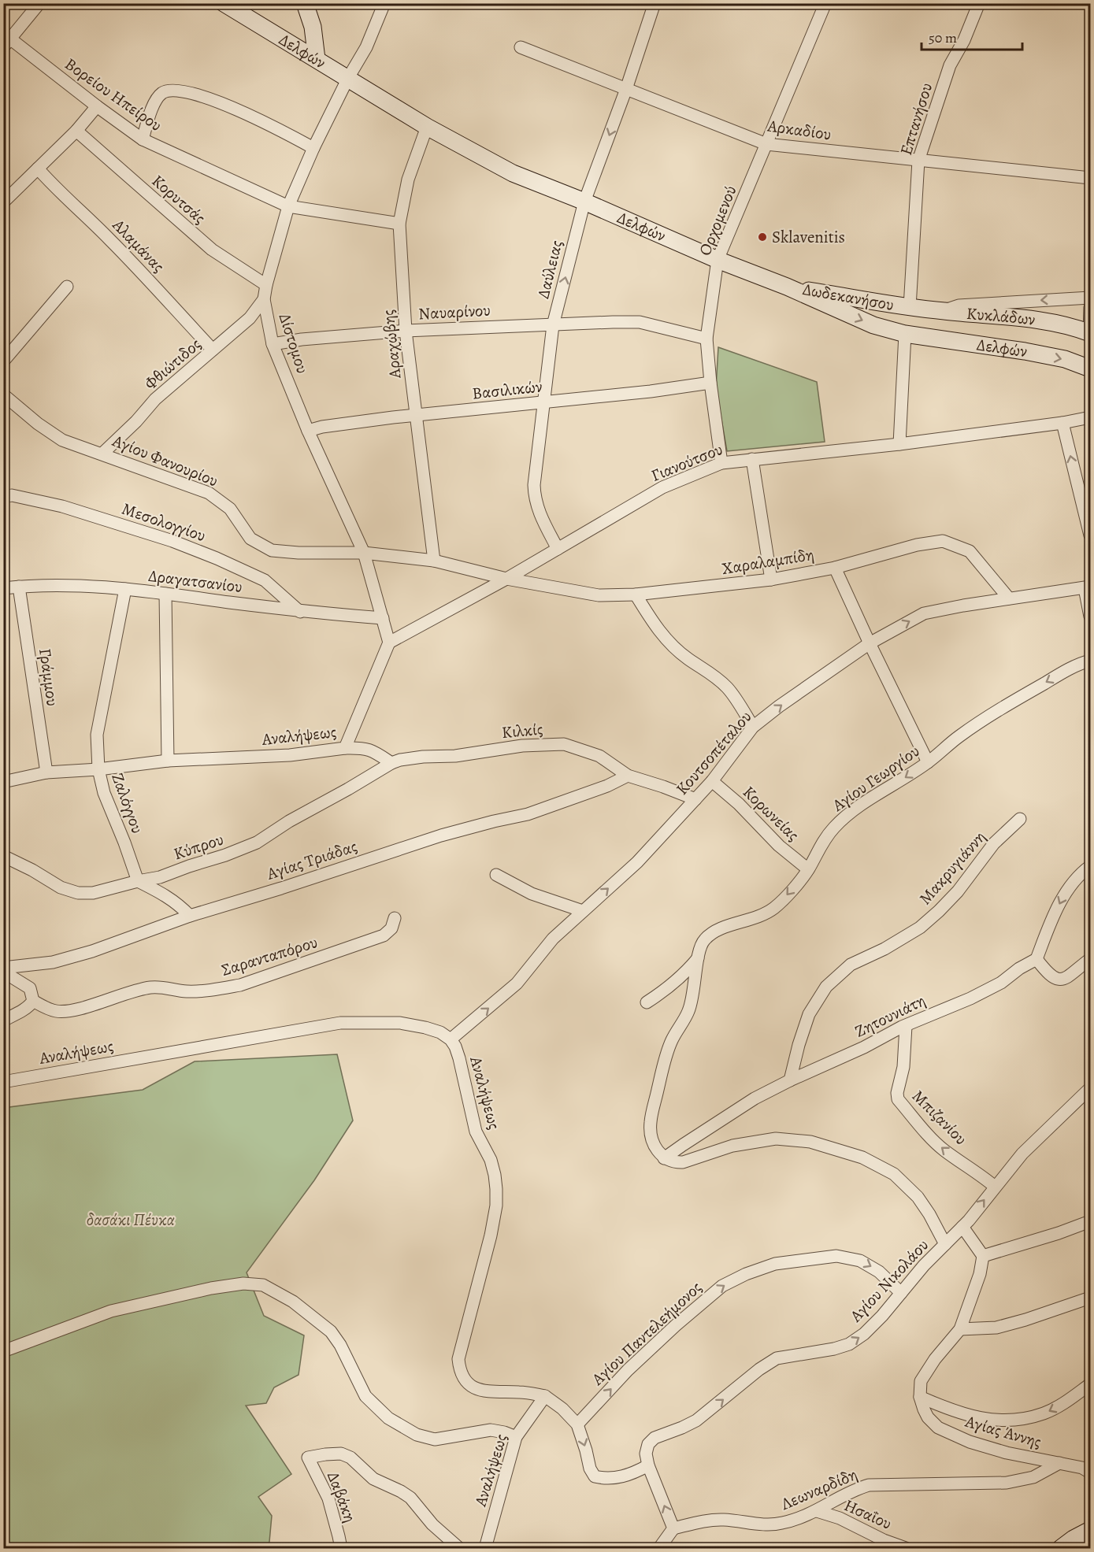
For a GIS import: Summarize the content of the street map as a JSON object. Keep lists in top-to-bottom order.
{
  "streets": {
    "main road": ["Δελφών", "Δωδεκανήσου", "Κυκλάδων"],
    "street": [
      "Βορείου Ηπείρου",
      "Επτανήσου",
      "Αρκαδίου",
      "Κορυτσάς",
      "Ορχομενού",
      "Αλαμάνας",
      "Δαύλειας",
      "Ναυαρίνου",
      "Δίστομου",
      "Αραχώβης",
      "Φθιώτιδος",
      "Βασιλικών",
      "Αγίου Φανουρίου",
      "Γιανούτσου",
      "Μεσολογγίου",
      "Χαραλαμπίδη",
      "Δραγατσανίου",
      "Γράμμου",
      "Κιλκίς",
      "Αναλήψεως",
      "Κουτσοπέταλου",
      "Αγίου Γεωργίου",
      "Ζαλόγγου",
      "Κορωνείας",
      "Κύπρου",
      "Αγίας Τριάδας",
      "Μακρυγιάννη",
      "Σαρανταπόρου",
      "Ζητουνιάτη",
      "Μπιζανίου",
      "Αγίου Νικολάου",
      "Αγίου Παντελεήμονος",
      "Αγίας Άννης",
      "Λεωναρδίδη",
      "Δαβάκη",
      "Ησαΐου"
    ]
  },
  "crossings": [
    ["Δελφών", "Ορχομενού"],
    ["Δελφών", "Δαύλειας"],
    ["Δελφών", "Δωδεκανήσου"],
    ["Δελφών", "Δίστομου"],
    ["Δελφών", "Αραχώβης"],
    ["Βορείου Ηπείρου", "Δίστομου"],
    ["Βορείου Ηπείρου", "Αραχώβης"],
    ["Επτανήσου", "Αρκαδίου"],
    ["Επτανήσου", "Δωδεκανήσου"],
    ["Επτανήσου", "Κυκλάδων"],
    ["Αρκαδίου", "Ορχομενού"],
    ["Αρκαδίου", "Δαύλειας"],
    ["Κορυτσάς", "Δίστομου"],
    ["Ορχομενού", "Ναυαρίνου"],
    ["Ορχομενού", "Βασιλικών"],
    ["Ορχομενού", "Γιανούτσου"],
    ["Αλαμάνας", "Φθιώτιδος"],
    ["Δαύλειας", "Ναυαρίνου"],
    ["Δαύλειας", "Βασιλικών"],
    ["Δαύλειας", "Γιανούτσου"],
    ["Δωδεκανήσου", "Κυκλάδων"],
    ["Ναυαρίνου", "Δίστομου"],
    ["Ναυαρίνου", "Αραχώβης"],
    ["Δίστομου", "Φθιώτιδος"],
    ["Δίστομου", "Βασιλικών"],
    ["Δίστομου", "Αγίου Φανουρίου"],
    ["Δίστομου", "Γιανούτσου"],
    ["Δίστομου", "Δραγατσανίου"],
    ["Δίστομου", "Αναλήψεως"],
    ["Αραχώβης", "Βασιλικών"],
    ["Αραχώβης", "Αγίου Φανουρίου"],
    ["Φθιώτιδος", "Αγίου Φανουρίου"],
    ["Αγίου Φανουρίου", "Γιανούτσου"],
    ["Αγίου Φανουρίου", "Χαραλαμπίδη"],
    ["Γιανούτσου", "Χαραλαμπίδη"],
    ["Γιανούτσου", "Αναλήψεως"],
    ["Μεσολογγίου", "Δραγατσανίου"],
    ["Χαραλαμπίδη", "Κουτσοπέταλου"],
    ["Δραγατσανίου", "Γράμμου"],
    ["Δραγατσανίου", "Ζαλόγγου"],
    ["Γράμμου", "Αναλήψεως"],
    ["Κιλκίς", "Κουτσοπέταλου"],
    ["Κιλκίς", "Κύπρου"],
    ["Κιλκίς", "Αγίας Τριάδας"],
    ["Αναλήψεως", "Κουτσοπέταλου"],
    ["Αναλήψεως", "Ζαλόγγου"],
    ["Κουτσοπέταλου", "Κορωνείας"],
    ["Αγίου Γεωργίου", "Κορωνείας"],
    ["Ζαλόγγου", "Κύπρου"],
    ["Μακρυγιάννη", "Ζητουνιάτη"],
    ["Ζητουνιάτη", "Μπιζανίου"],
    ["Μπιζανίου", "Αγίου Νικολάου"],
    ["Αγίου Νικολάου", "Αγίου Παντελεήμονος"],
    ["Αγίου Νικολάου", "Λεωναρδίδη"],
    ["Αγίας Άννης", "Λεωναρδίδη"],
    ["Λεωναρδίδη", "Ησαΐου"]
  ],
  "one_way": [
    "Κουτσοπέταλου",
    "Αγίου Γεωργίου",
    "Μπιζανίου",
    "Αγίου Νικολάου",
    "Αγίου Παντελεήμονος"
  ],
  "parks": ["δασάκι Πέυκα"],
  "places": ["Sklavenitis"],
  "scale_bar": "50 m"
}
